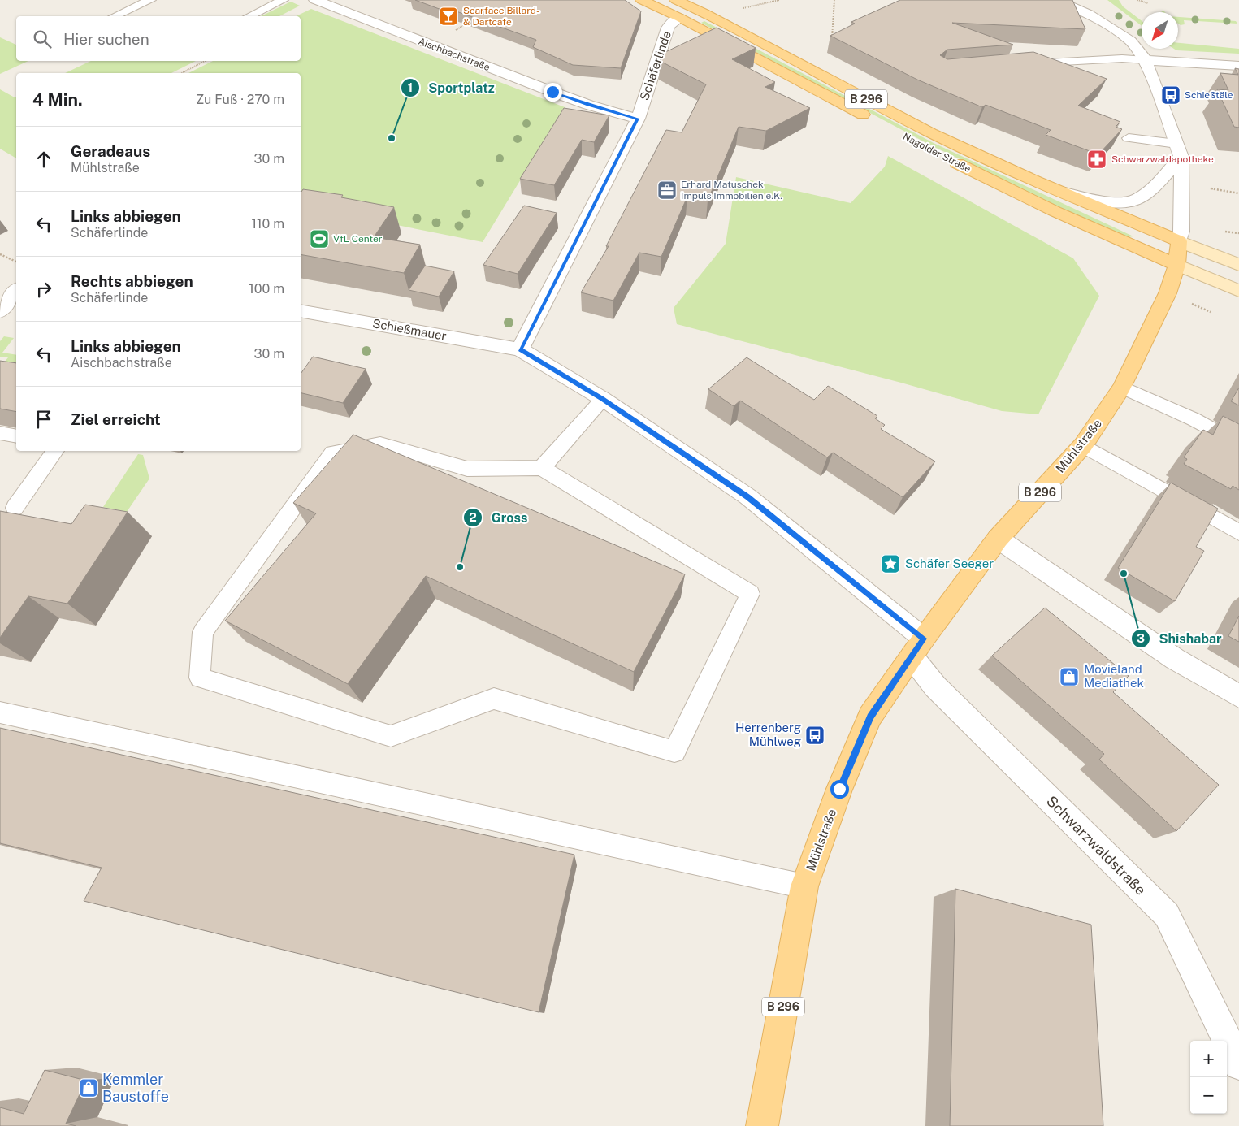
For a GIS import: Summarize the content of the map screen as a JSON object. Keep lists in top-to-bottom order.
{
  "streets": {
    "main road": ["B 296", "Nagolder Straße", "Mühlstraße"],
    "street": [
      "Aischbachstraße",
      "Schäferlinde",
      "Schießmauer",
      "Schwarzwaldstraße"
    ]
  },
  "crossings": [
    ["Aischbachstraße", "Schäferlinde"],
    ["Schäferlinde", "Nagolder Straße"],
    ["Schäferlinde", "Schießmauer"],
    ["Nagolder Straße", "Mühlstraße"],
    ["Mühlstraße", "Schwarzwaldstraße"]
  ],
  "places": {
    "bar": ["Scarface Billard- & Dartcafe"],
    "bus stop": ["Schießtäle", "Herrenberg Mühlweg"],
    "other": ["Sportplatz", "Gross", "Shishabar"],
    "pharmacy": ["Schwarzwaldapotheke"],
    "office": ["Erhard Matuschek Impuls Immobilien e.K."],
    "sports": ["VfL Center"],
    "place": ["Schäfer Seeger"],
    "shop": ["Movieland Mediathek", "Kemmler Baustoffe"]
  },
  "north": "bottom left",
  "page": {
    "search": "Hier suchen",
    "heading": ["4 Min.", "Zu Fuß · 270 m"],
    "list": [
      ["Geradeaus", "Mühlstraße", "30 m"],
      ["Links abbiegen", "Schäferlinde", "110 m"],
      ["Rechts abbiegen", "Schäferlinde", "100 m"],
      ["Links abbiegen", "Aischbachstraße", "30 m"],
      "Ziel erreicht"
    ],
    "map_buttons": ["+", "−"]
  }
}
